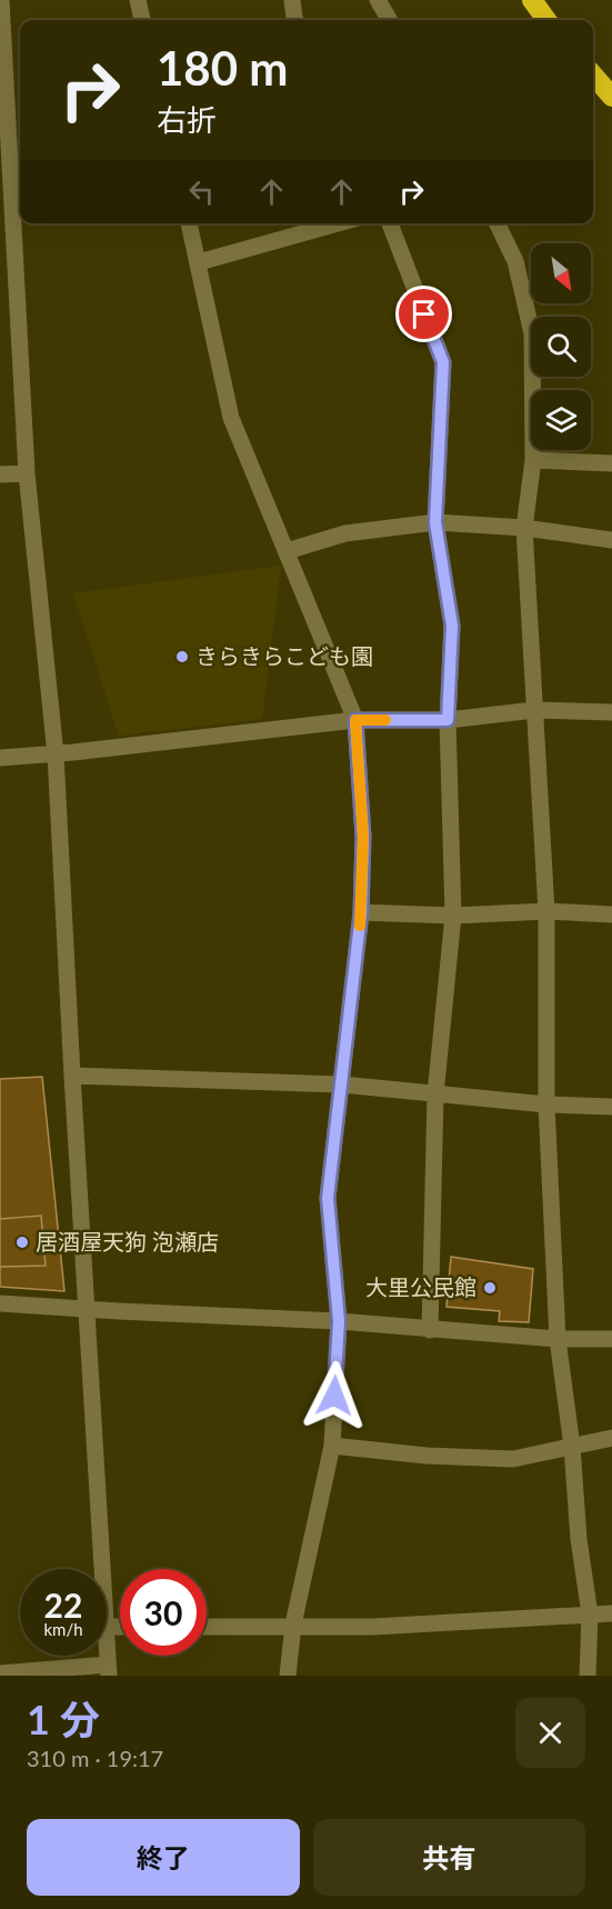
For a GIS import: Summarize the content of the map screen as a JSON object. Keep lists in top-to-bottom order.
{
  "places": ["きらきらこども園", "居酒屋天狗 泡瀬店", "大里公民館"],
  "north": "bottom right",
  "page": {
    "turn": ["180 m", "右折"],
    "speed": "22 km/h",
    "limit": "30",
    "heading": ["1 分", "310 m · 19:17"],
    "buttons": ["終了", "共有"]
  }
}
